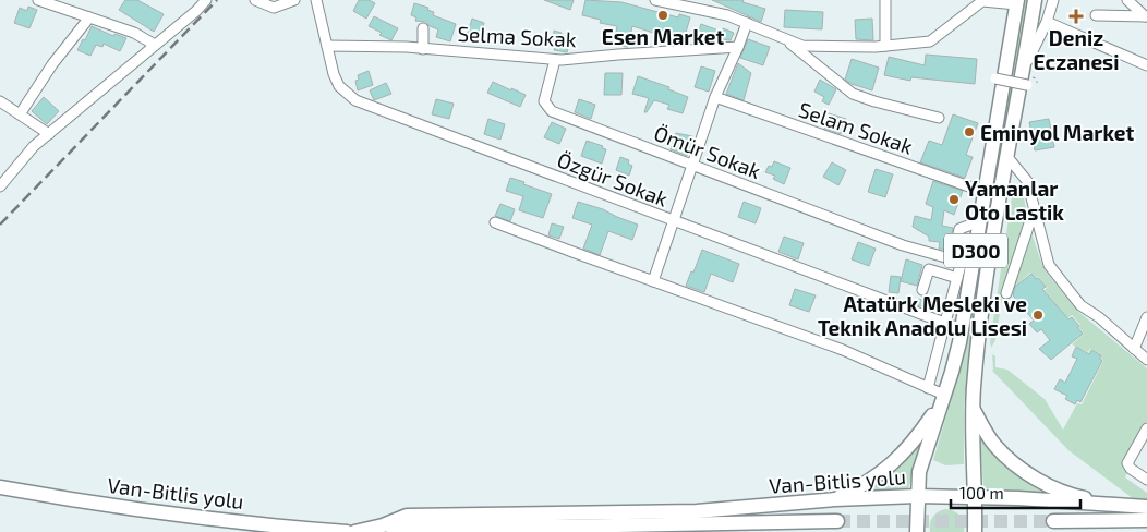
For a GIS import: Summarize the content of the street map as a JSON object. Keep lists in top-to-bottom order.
{
  "streets": {
    "highway": ["D300", "Van-Bitlis yolu"],
    "street": [
      "Selma Sokak",
      "Selam Sokak",
      "Ömür Sokak",
      "Özgür Sokak"
    ]
  },
  "crossings": [
    ["Selma Sokak", "Ömür Sokak"],
    ["Selma Sokak", "Özgür Sokak"],
    ["Selam Sokak", "Van-Bitlis yolu"],
    ["Ömür Sokak", "Van-Bitlis yolu"],
    ["Özgür Sokak", "Van-Bitlis yolu"]
  ],
  "places": {
    "other": [
      "Esen Market",
      "Eminyol Market",
      "Yamanlar Oto Lastik",
      "Atatürk Mesleki ve Teknik Anadolu Lisesi"
    ],
    "health": ["Deniz Eczanesi"]
  },
  "scale_bar": "100 m"
}
